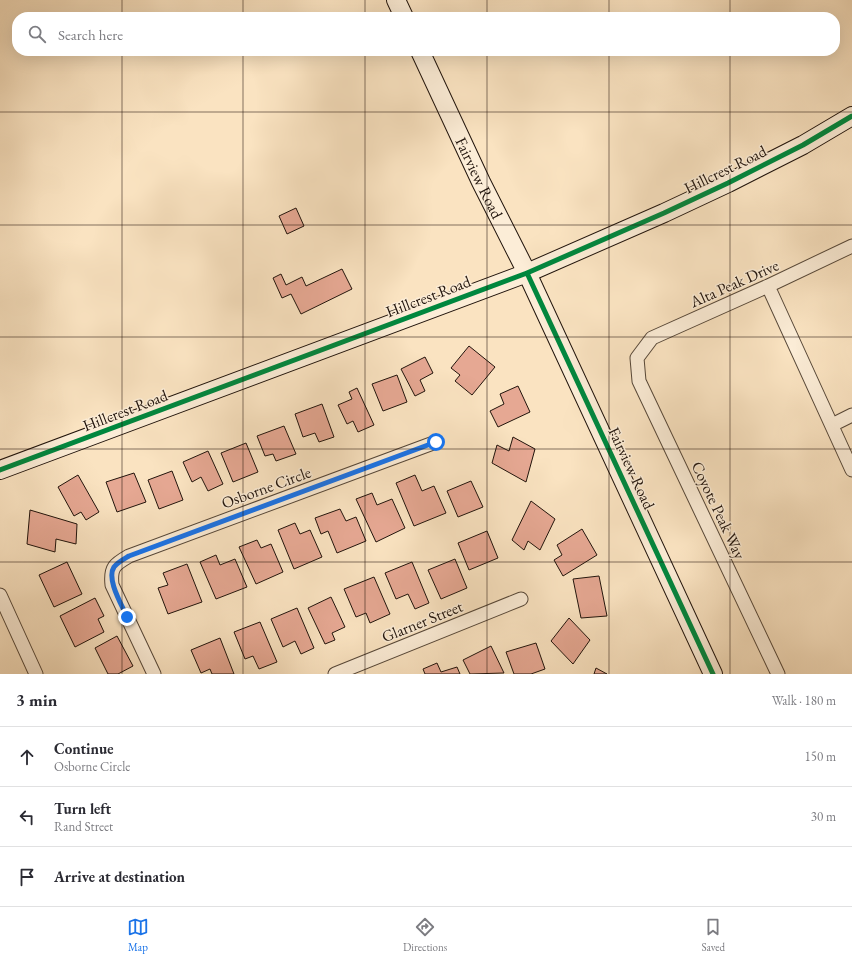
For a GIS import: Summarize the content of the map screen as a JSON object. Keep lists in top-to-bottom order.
{
  "streets": {
    "street": [
      "Hillcrest Road",
      "Fairview Road",
      "Alta Peak Drive",
      "Osborne Circle",
      "Coyote Peak Way",
      "Glarner Street"
    ]
  },
  "crossings": [
    ["Hillcrest Road", "Fairview Road"],
    ["Alta Peak Drive", "Coyote Peak Way"]
  ],
  "page": {
    "search": "Search here",
    "heading": ["3 min", "Walk · 180 m"],
    "list": [
      ["Continue", "Osborne Circle", "150 m"],
      ["Turn left", "Rand Street", "30 m"],
      "Arrive at destination"
    ],
    "nav": ["Map", "Directions", "Saved"]
  }
}
